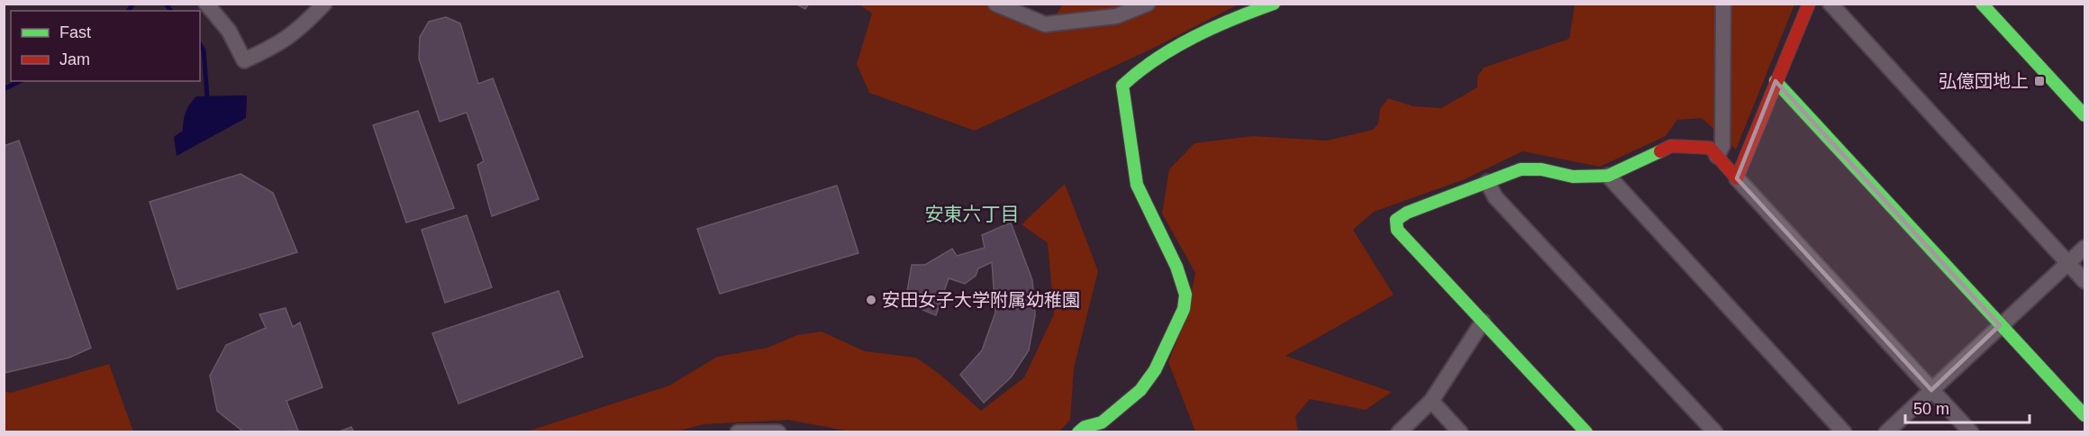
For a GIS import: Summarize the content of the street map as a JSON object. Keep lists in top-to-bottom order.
{
  "districts": ["安東六丁目"],
  "places": {
    "transit": ["弘億団地上"],
    "other": ["安田女子大学附属幼稚園"]
  },
  "legend": ["Fast", "Jam"],
  "scale_bar": "50 m"
}
